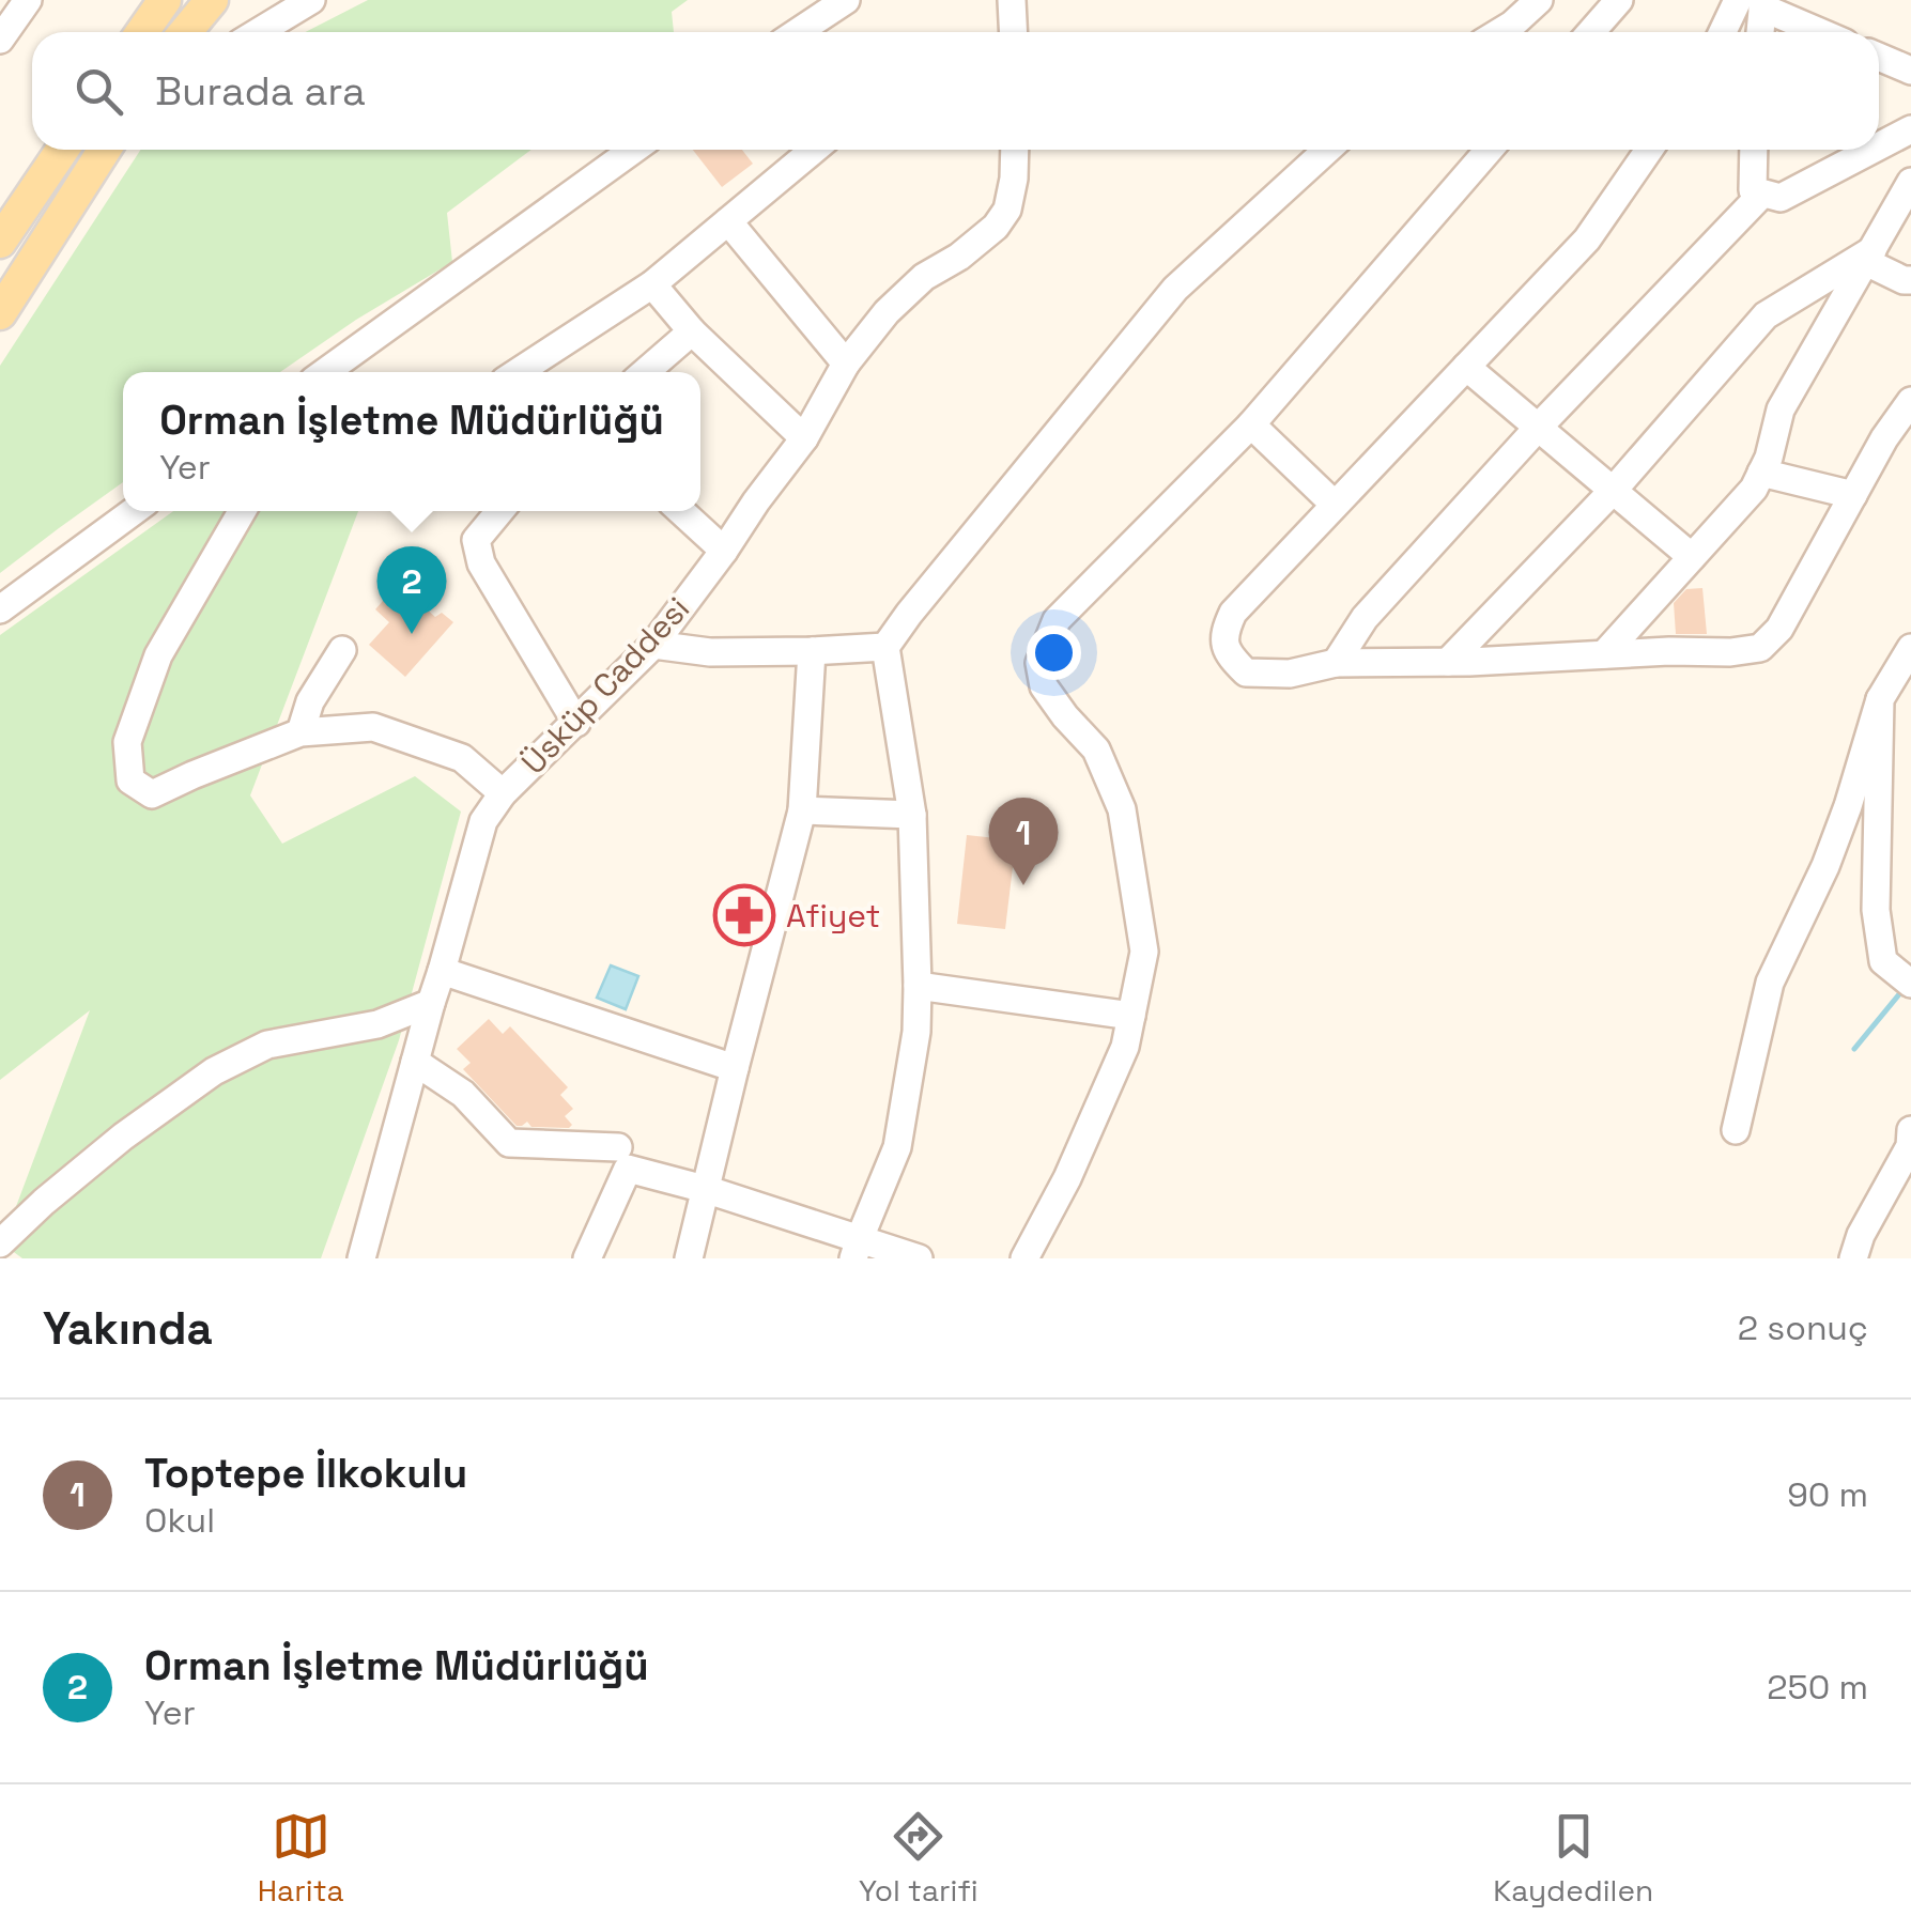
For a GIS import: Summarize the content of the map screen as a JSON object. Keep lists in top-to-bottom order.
{
  "streets": {
    "street": ["Üsküp Caddesi"]
  },
  "places": {
    "pharmacy": ["Afiyet"]
  },
  "page": {
    "search": "Burada ara",
    "popup": ["Orman İşletme Müdürlüğü", "Yer"],
    "pins": ["2", "1"],
    "heading": ["Yakında", "2 sonuç"],
    "list": [
      {
        "mark": "1",
        "name": "Toptepe İlkokulu",
        "note": "Okul",
        "value": "90 m"
      },
      {
        "mark": "2",
        "name": "Orman İşletme Müdürlüğü",
        "note": "Yer",
        "value": "250 m"
      }
    ],
    "nav": ["Harita", "Yol tarifi", "Kaydedilen"]
  }
}
